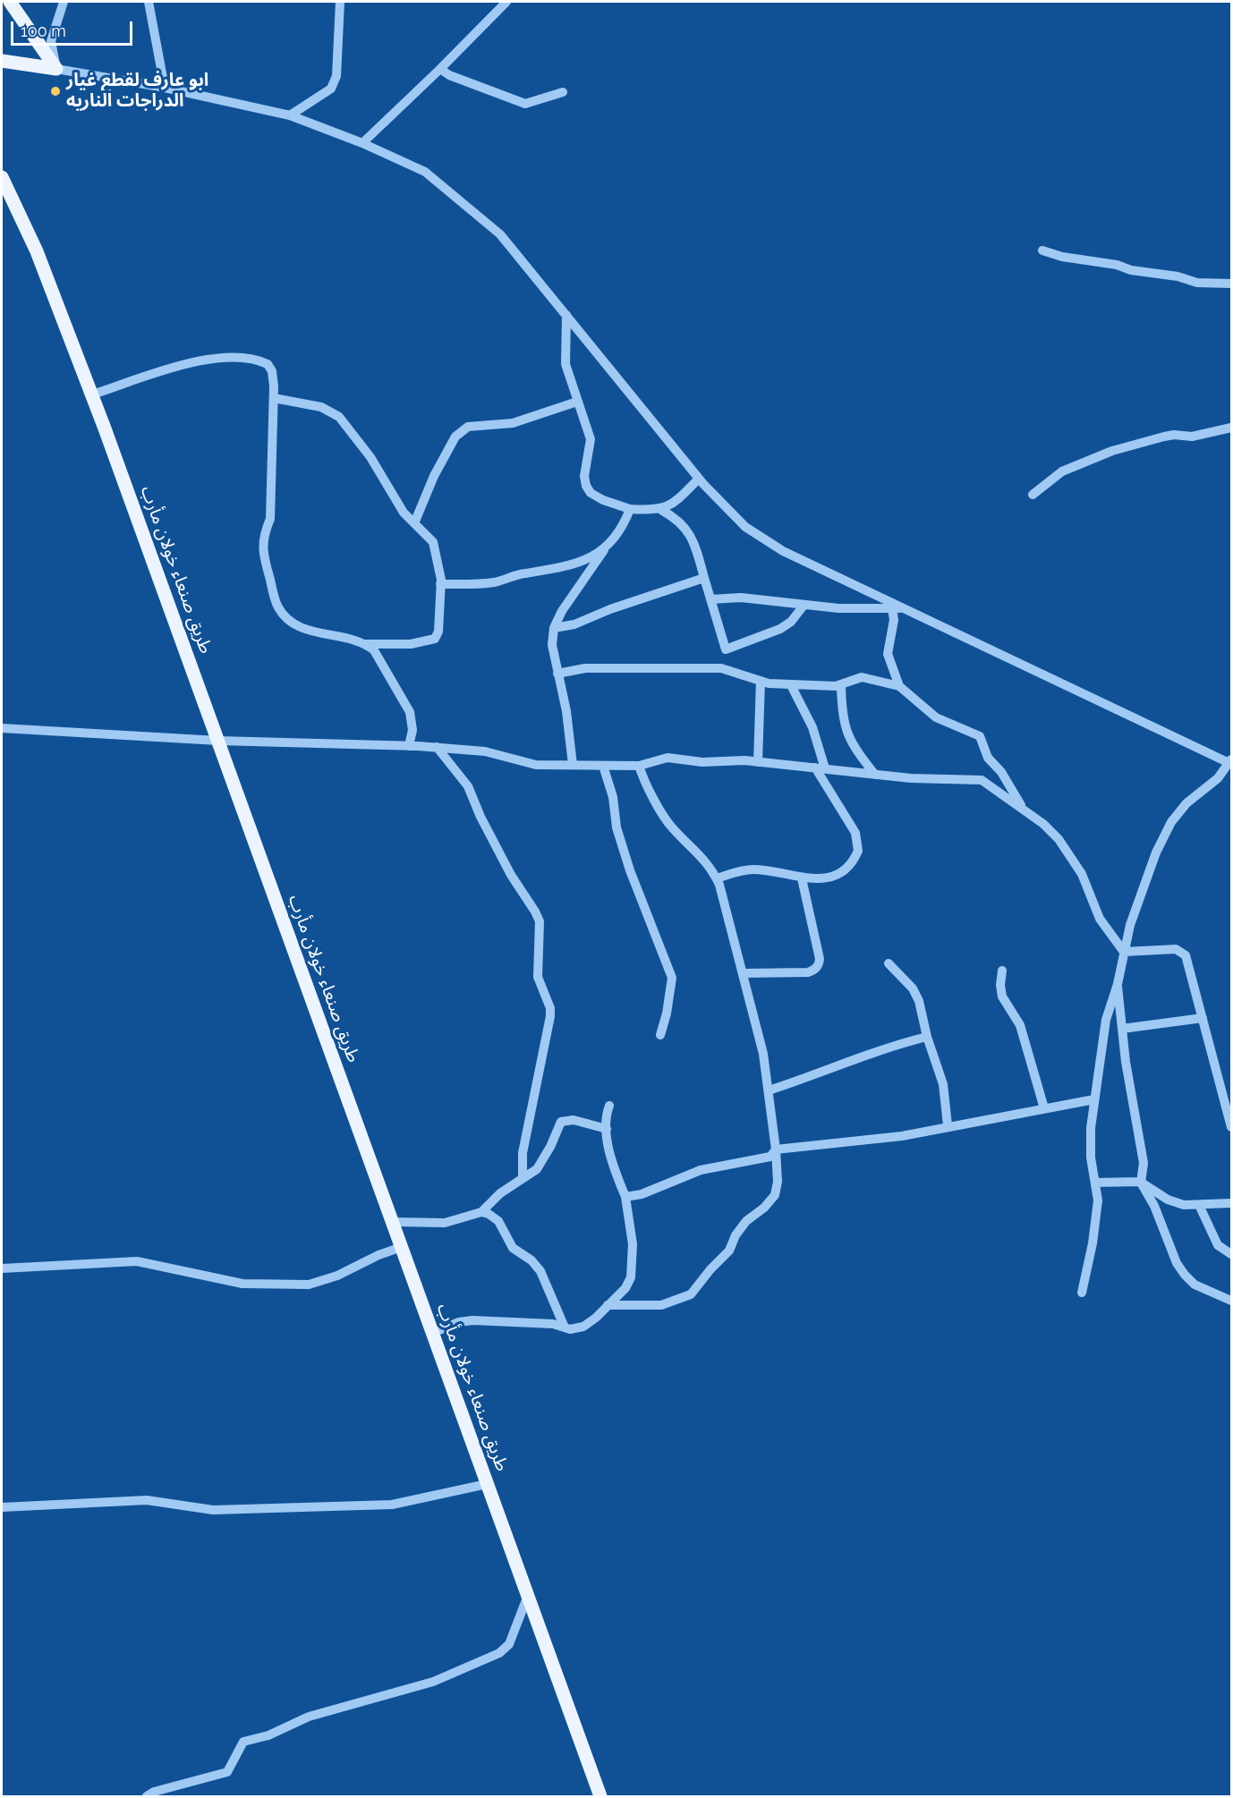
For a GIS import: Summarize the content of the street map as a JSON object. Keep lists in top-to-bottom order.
{
  "streets": {
    "main road": ["طريق صنعاء خولان مأرب"]
  },
  "places": ["ابو عارف لقطع غيار الدراجات الناريه"],
  "scale_bar": "100 m"
}
